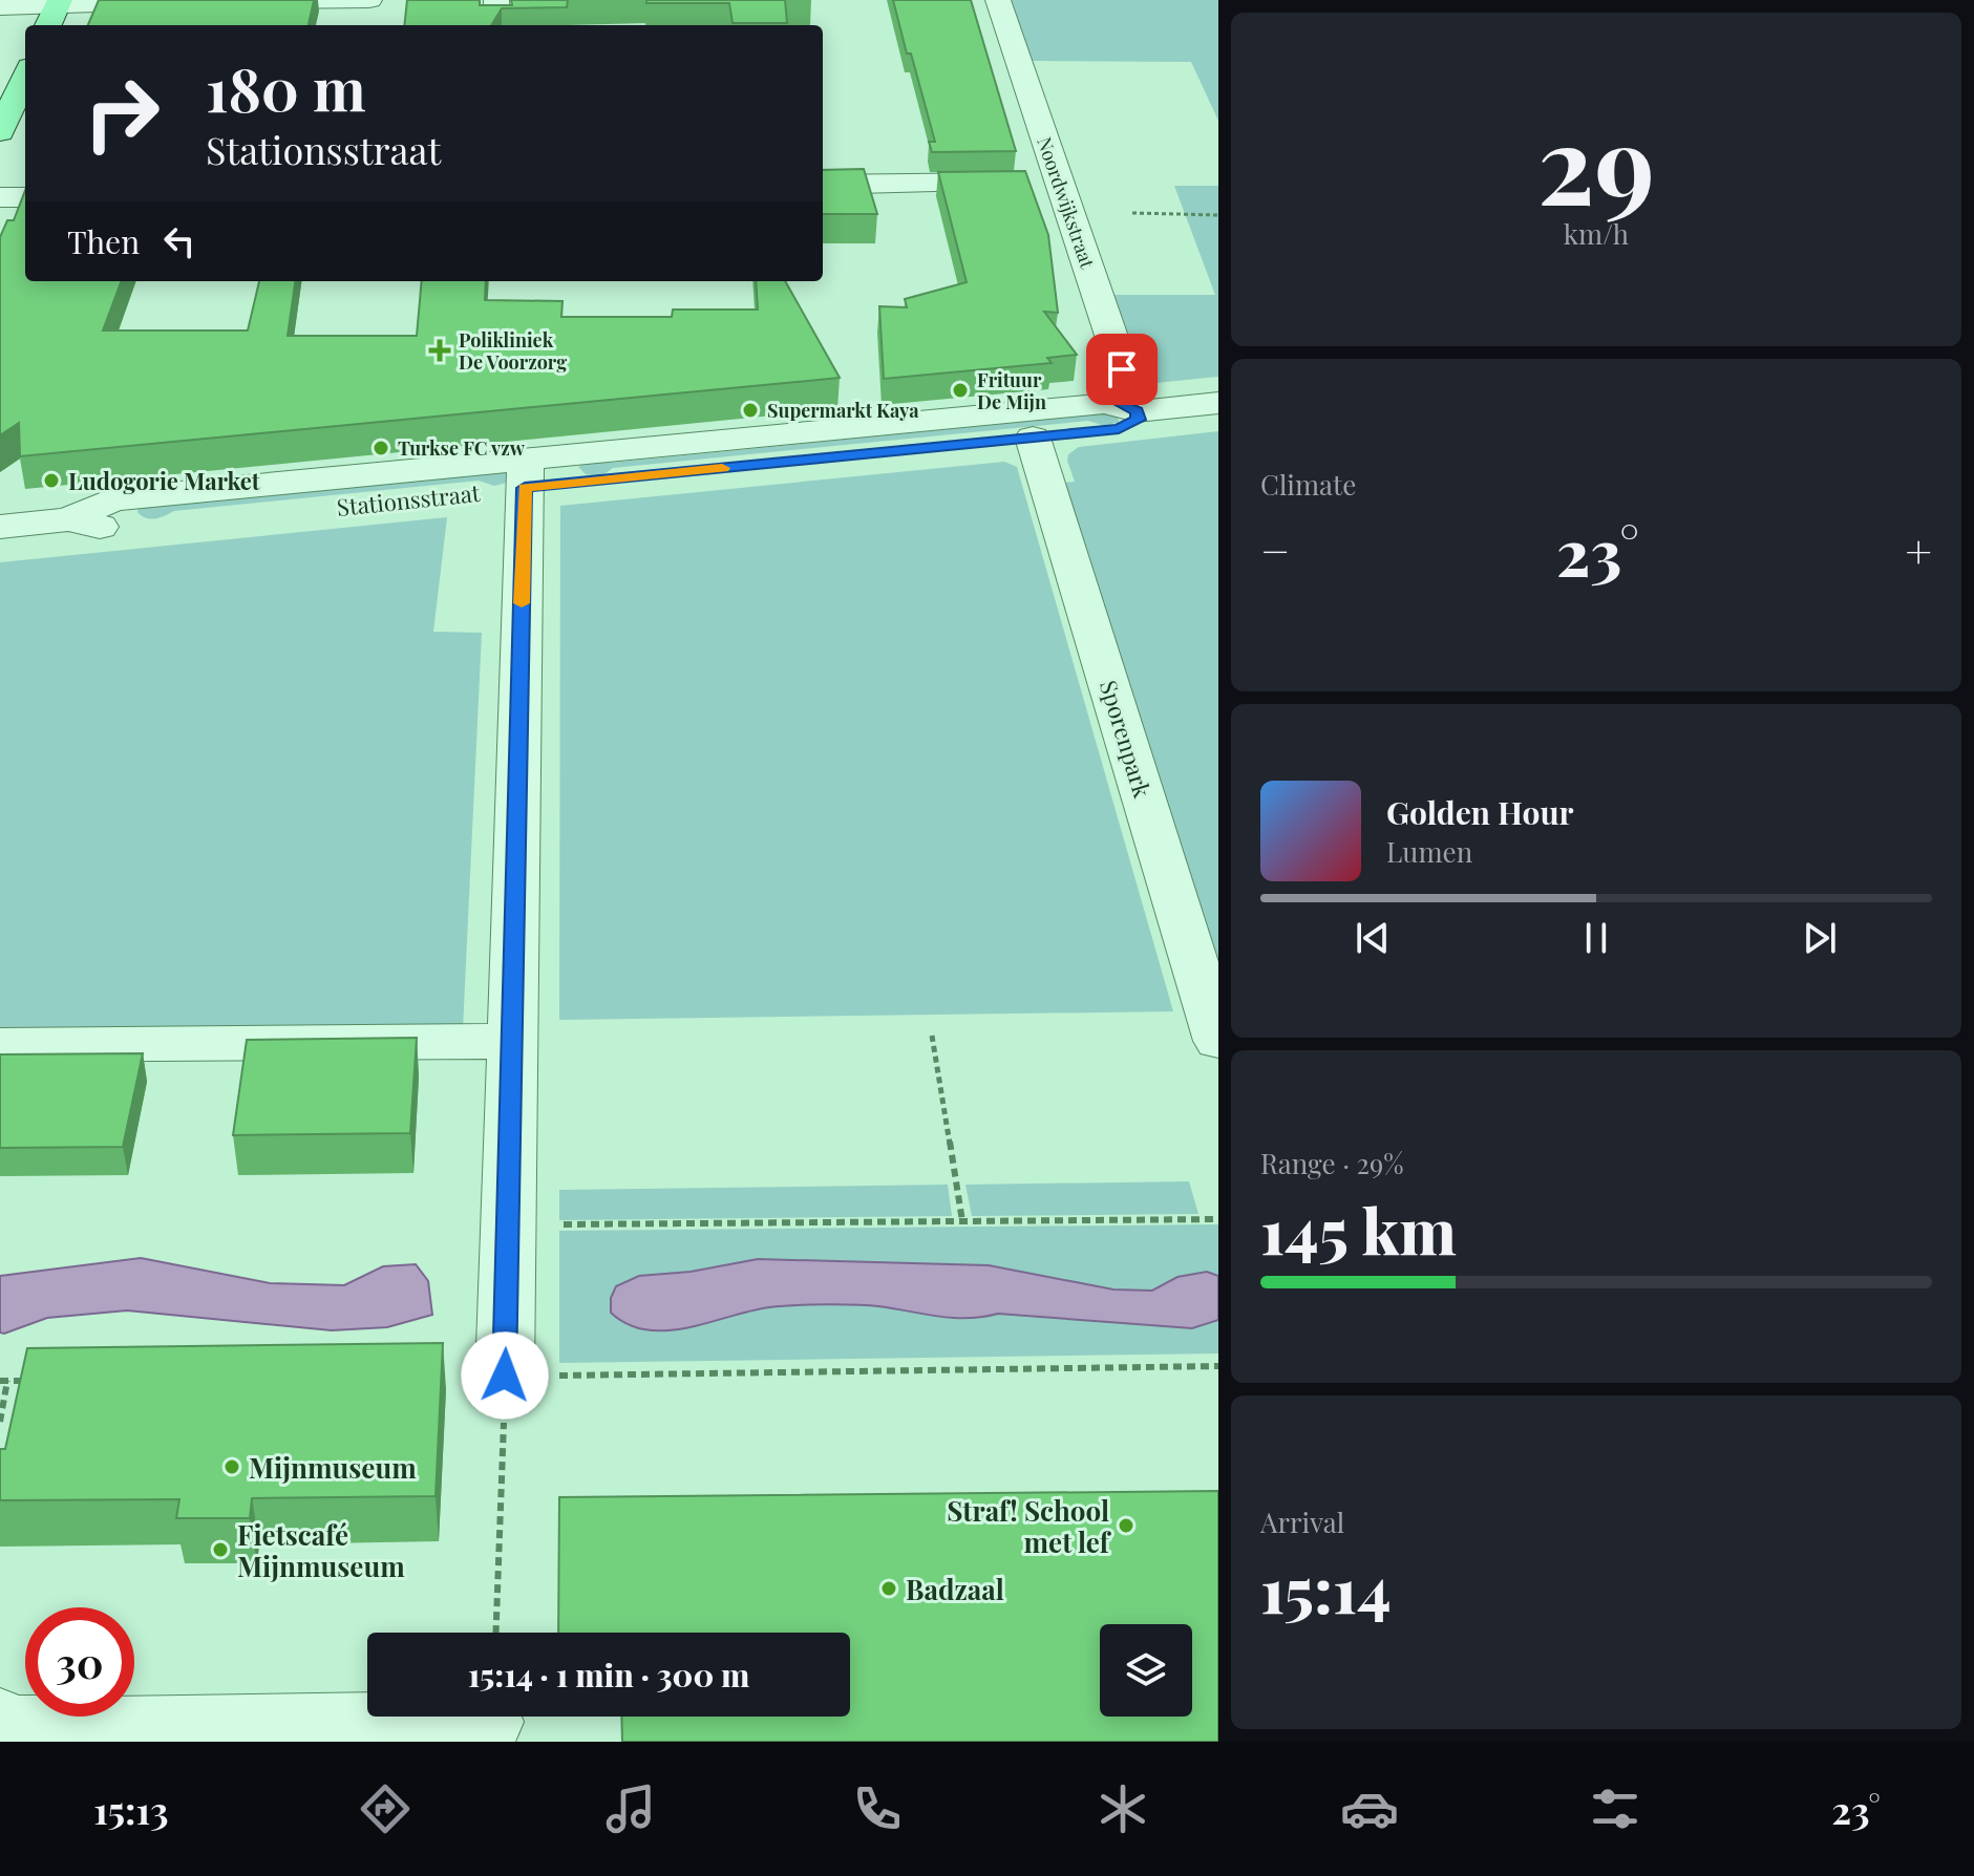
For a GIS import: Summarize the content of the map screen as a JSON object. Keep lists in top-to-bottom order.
{
  "streets": {
    "street": ["Noordwijkstraat", "Stationsstraat", "Sporenpark"]
  },
  "crossings": [
    ["Noordwijkstraat", "Stationsstraat"],
    ["Stationsstraat", "Sporenpark"]
  ],
  "places": {
    "health": ["Polikliniek De Voorzorg"],
    "other": [
      "Frituur De Mijn",
      "Supermarkt Kaya",
      "Turkse FC vzw",
      "Ludogorie Market",
      "Mijnmuseum",
      "Straf! School met lef",
      "Fietscafé Mijnmuseum",
      "Badzaal"
    ]
  },
  "page": {
    "tile": [
      ["29", "km/h"],
      "Climate",
      ["Range · 29%", "145 km"],
      ["Arrival", "15:14"]
    ],
    "turn": ["180 m", "Stationsstraat"],
    "then": "Then",
    "heat": ["−", "23°", "+"],
    "song": ["Golden Hour", "Lumen"],
    "limit": "30",
    "trip": "15:14 · 1 min · 300 m",
    "tabs": ["15:13", "23°"]
  }
}
